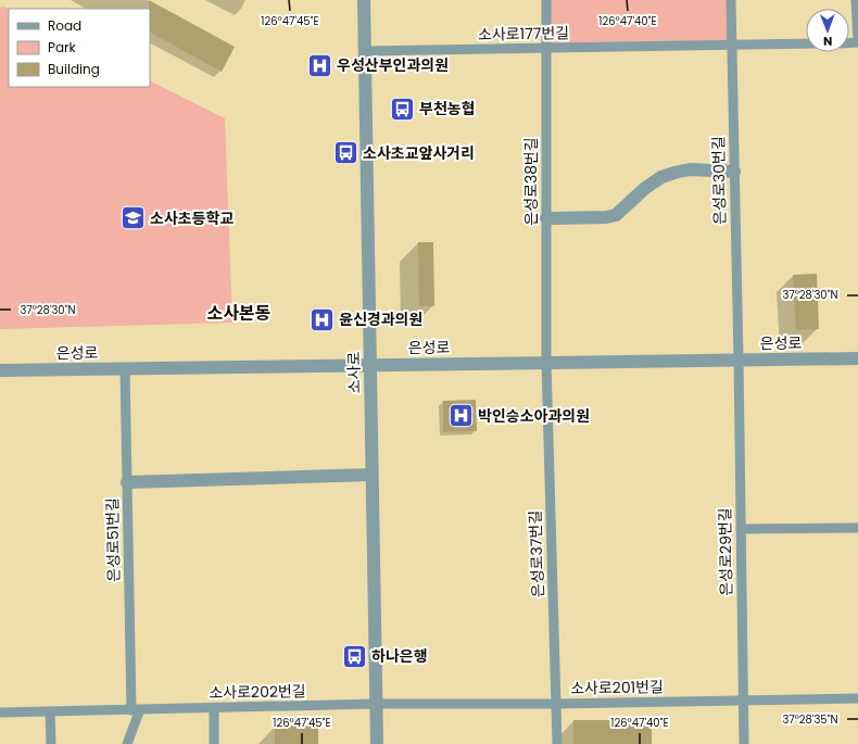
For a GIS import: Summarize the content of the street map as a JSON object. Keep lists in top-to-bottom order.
{
  "streets": {
    "street": ["은성로", "소사로"],
    "lane": [
      "소사로177번길",
      "은성로30번길",
      "은성로38번길",
      "은성로51번길",
      "은성로29번길",
      "은성로37번길",
      "소사로201번길",
      "소사로202번길"
    ]
  },
  "crossings": [
    ["소사로177번길", "은성로30번길"],
    ["소사로177번길", "은성로38번길"],
    ["소사로177번길", "소사로"],
    ["은성로30번길", "은성로"],
    ["은성로30번길", "은성로29번길"],
    ["은성로38번길", "은성로"],
    ["은성로38번길", "은성로37번길"],
    ["은성로", "소사로"],
    ["은성로", "은성로51번길"],
    ["은성로", "은성로29번길"],
    ["은성로", "은성로37번길"],
    ["소사로", "소사로201번길"],
    ["소사로", "소사로202번길"],
    ["은성로51번길", "소사로202번길"],
    ["은성로29번길", "소사로201번길"],
    ["은성로37번길", "소사로201번길"],
    ["소사로201번길", "소사로202번길"]
  ],
  "districts": ["소사본동"],
  "places": {
    "hospital": ["우성산부인과의원", "윤신경과의원", "박인승소아과의원"],
    "bus stop": ["부천농협", "소사초교앞사거리", "하나은행"],
    "school or university": ["소사초등학교"]
  },
  "legend": ["Road", "Park", "Building"],
  "north": "bottom",
  "coordinates": [
    "126°47'45\"E",
    "126°47'40\"E",
    "37°28'30\"N",
    "37°28'35\"N"
  ]
}
